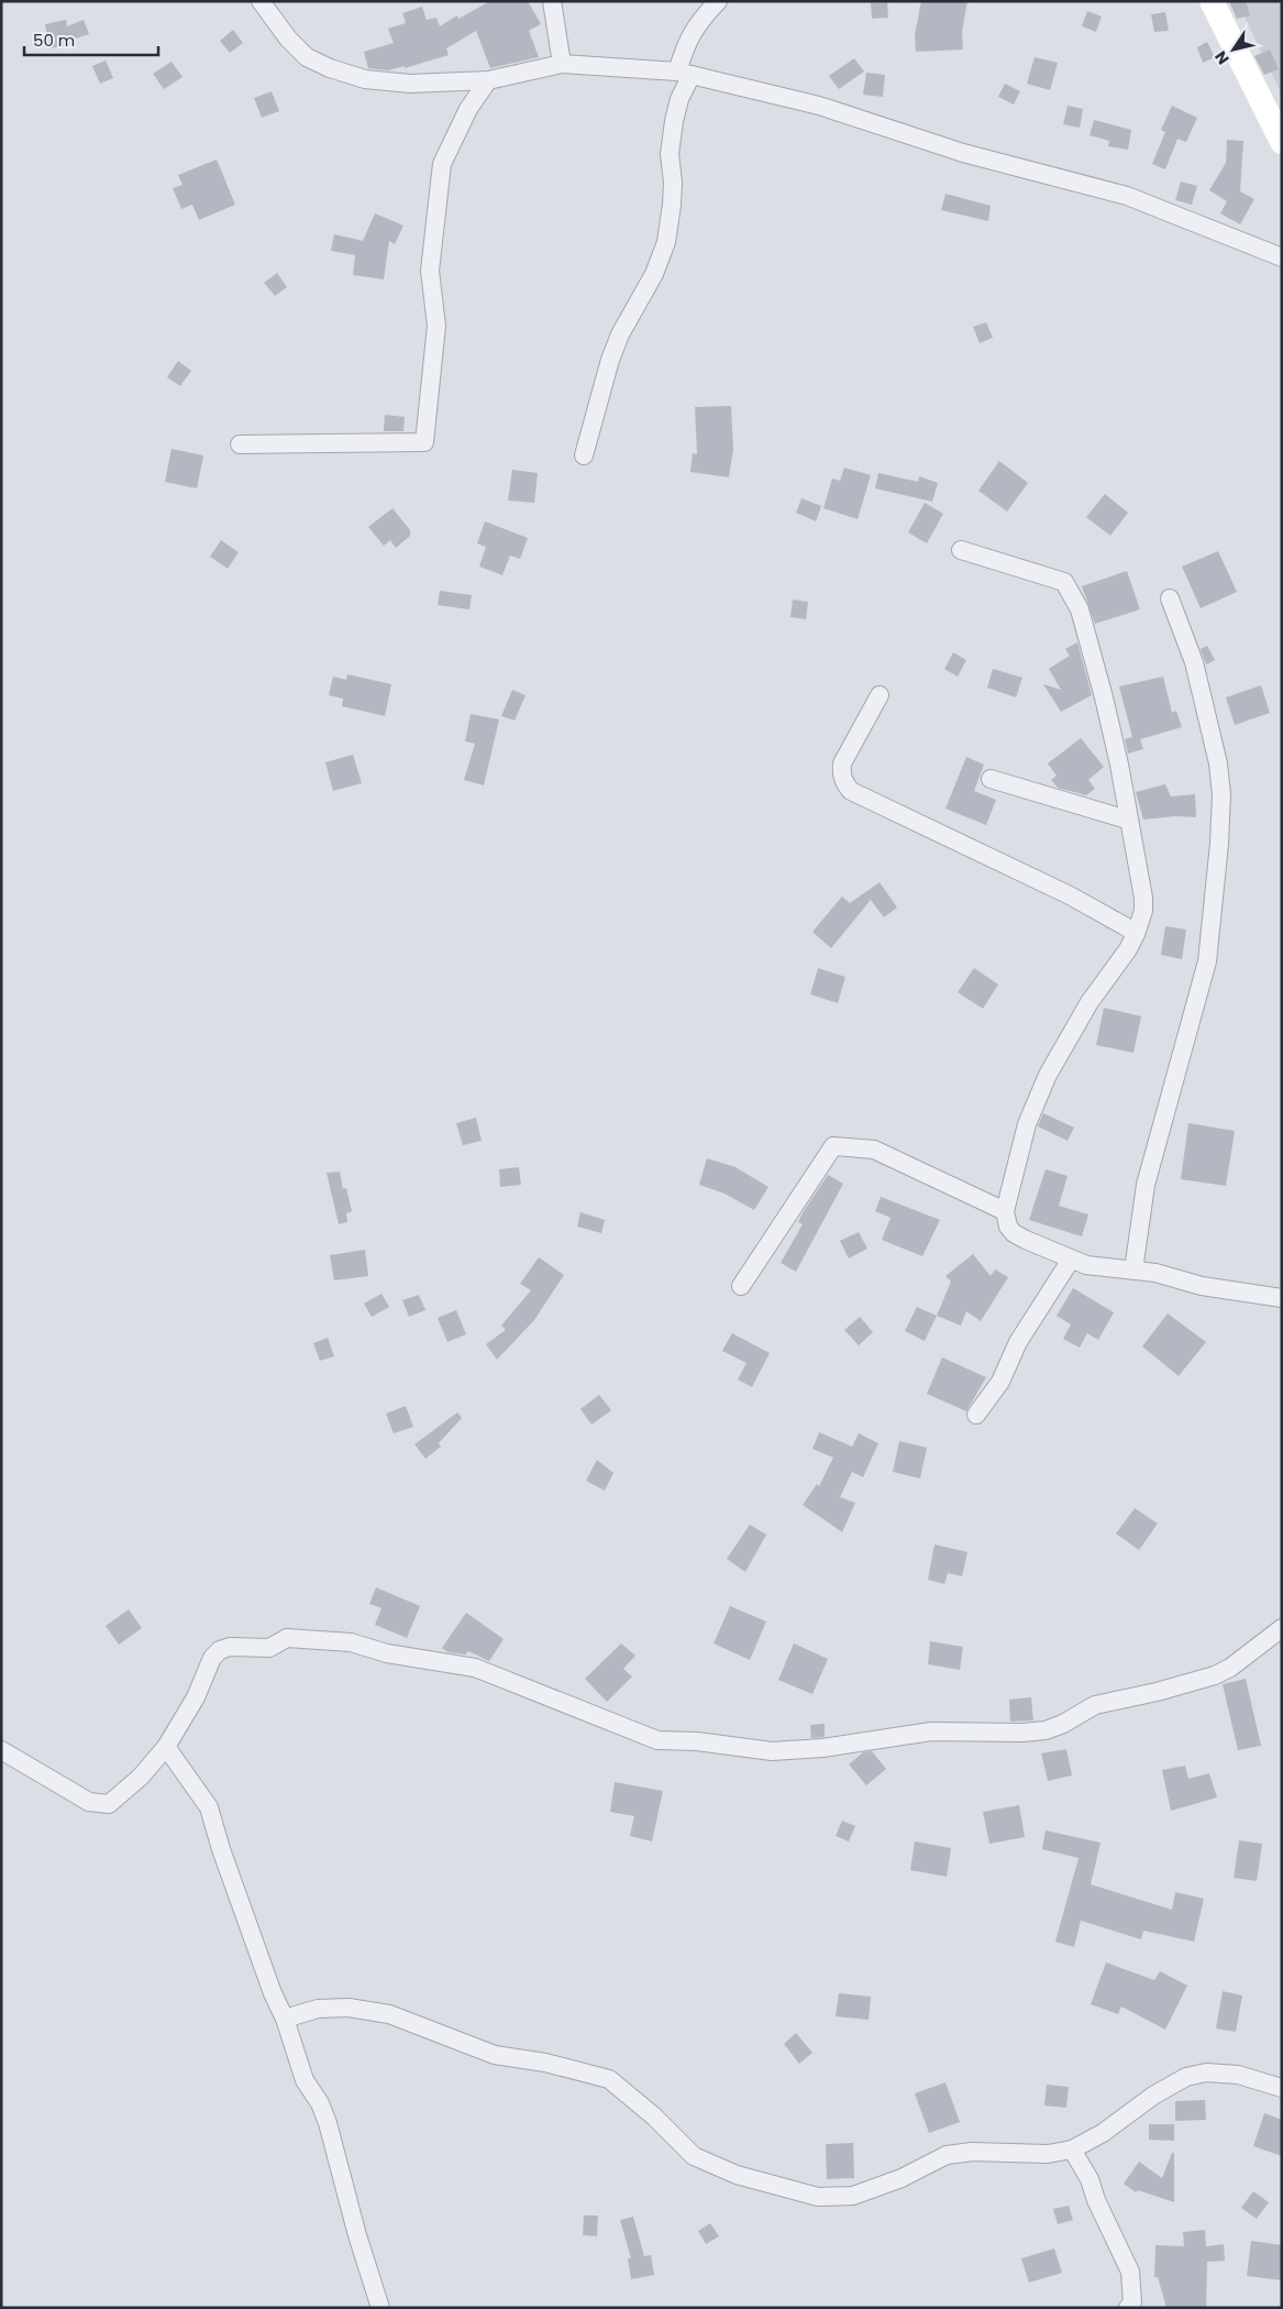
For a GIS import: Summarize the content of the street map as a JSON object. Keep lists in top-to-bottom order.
{
  "scale_bar": "50 m",
  "north": "bottom left"
}
